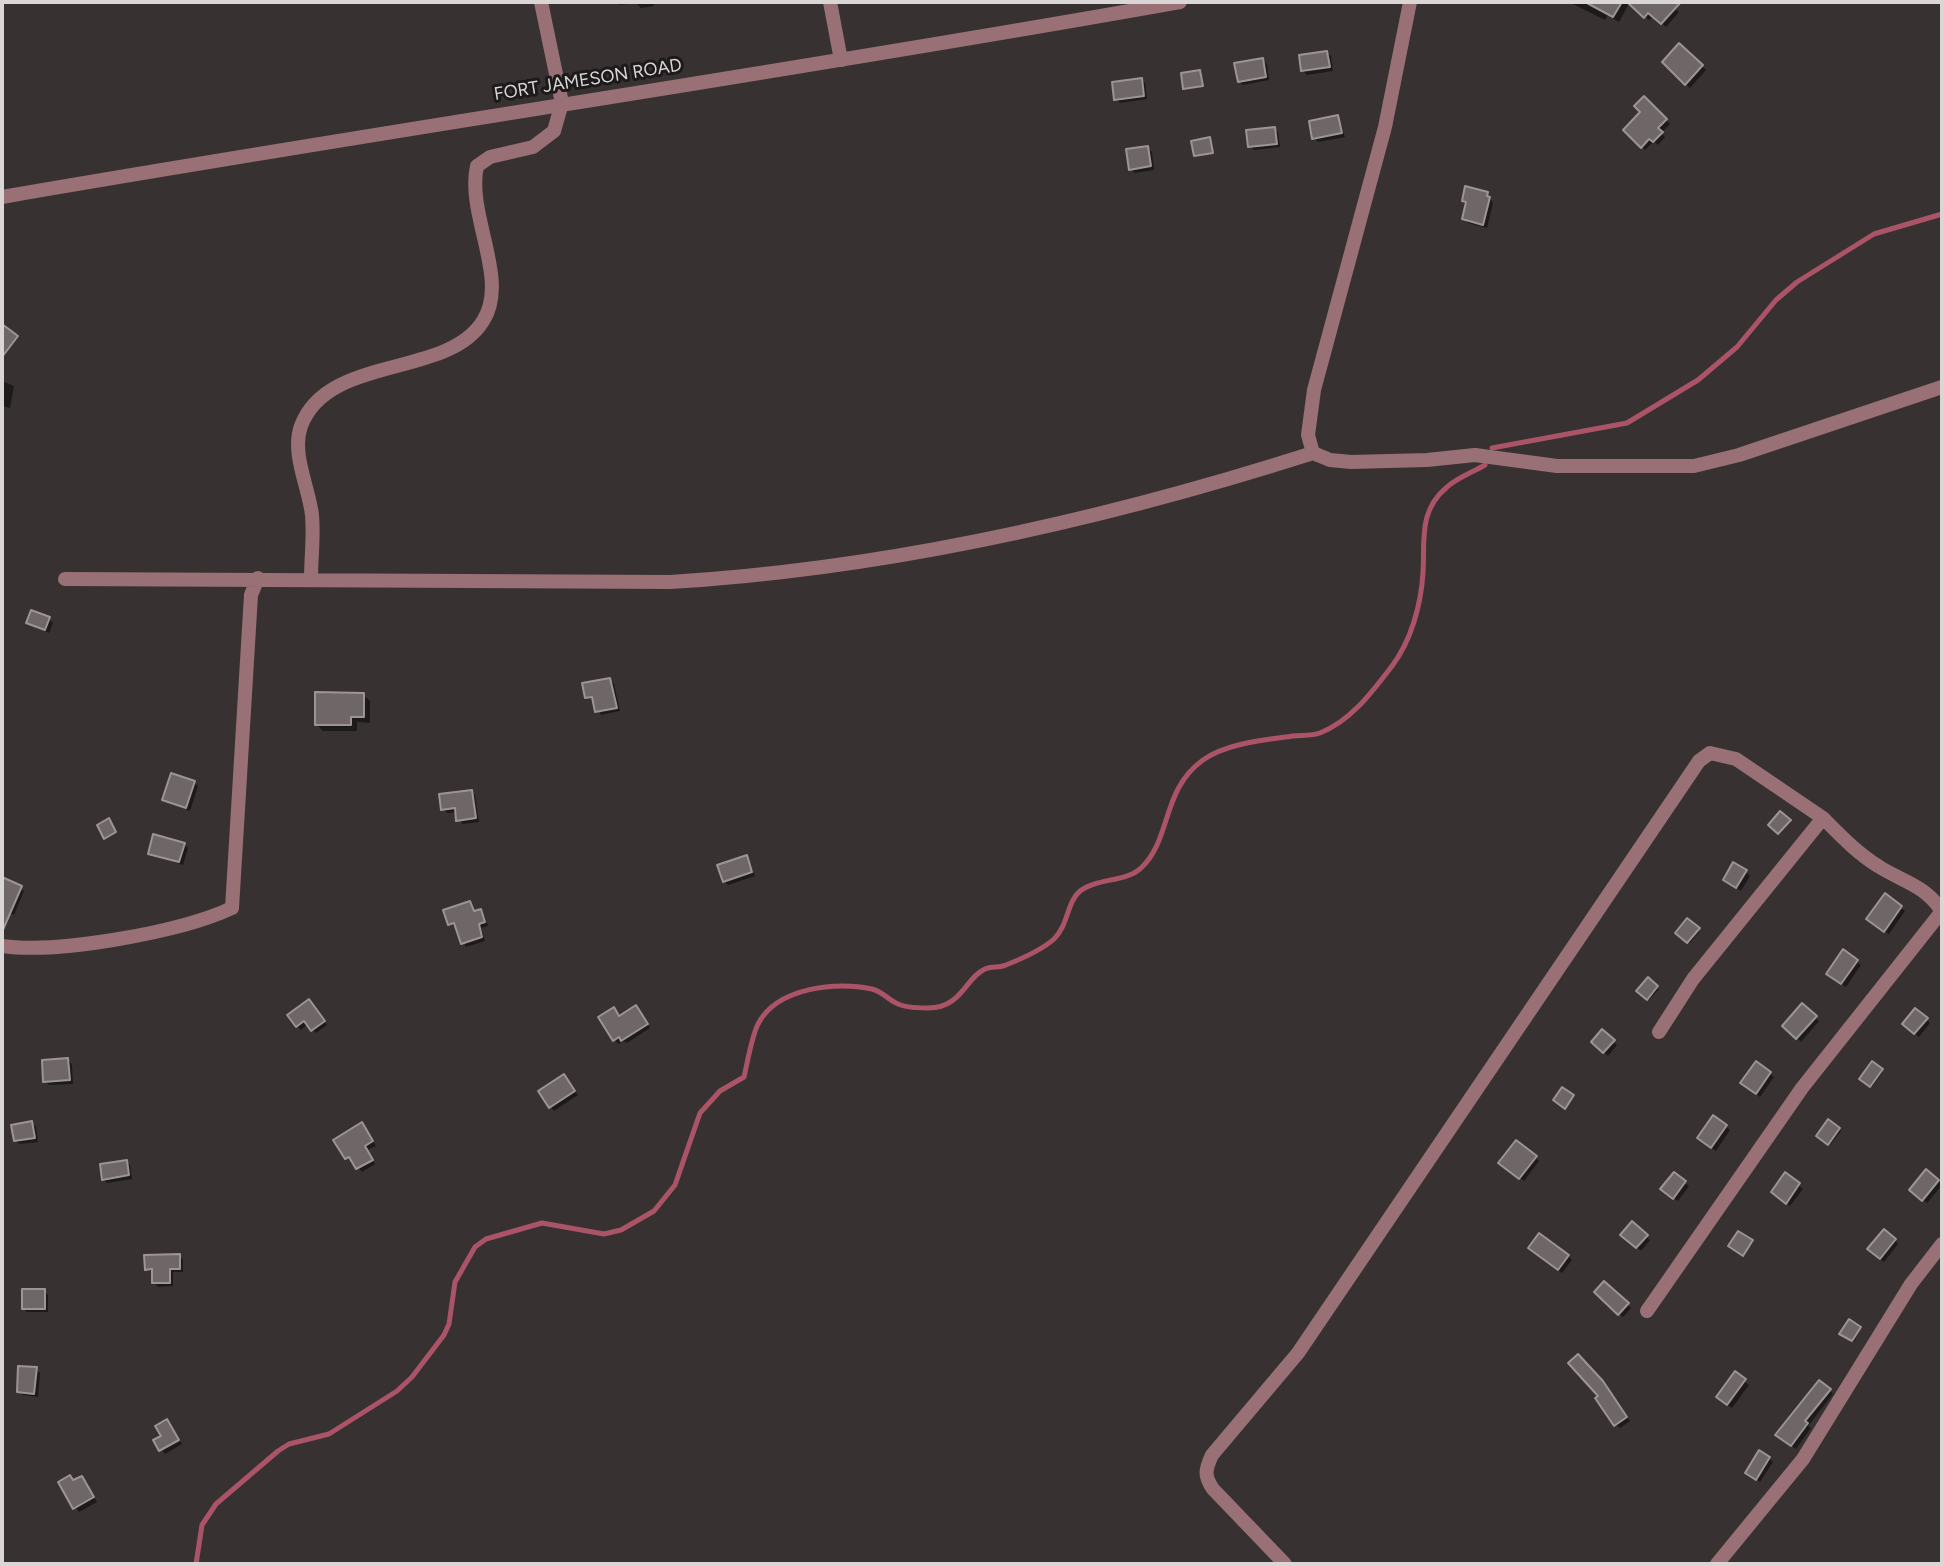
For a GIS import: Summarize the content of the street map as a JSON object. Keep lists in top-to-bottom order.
{
  "streets": {
    "street": ["FORT JAMESON ROAD"]
  }
}
